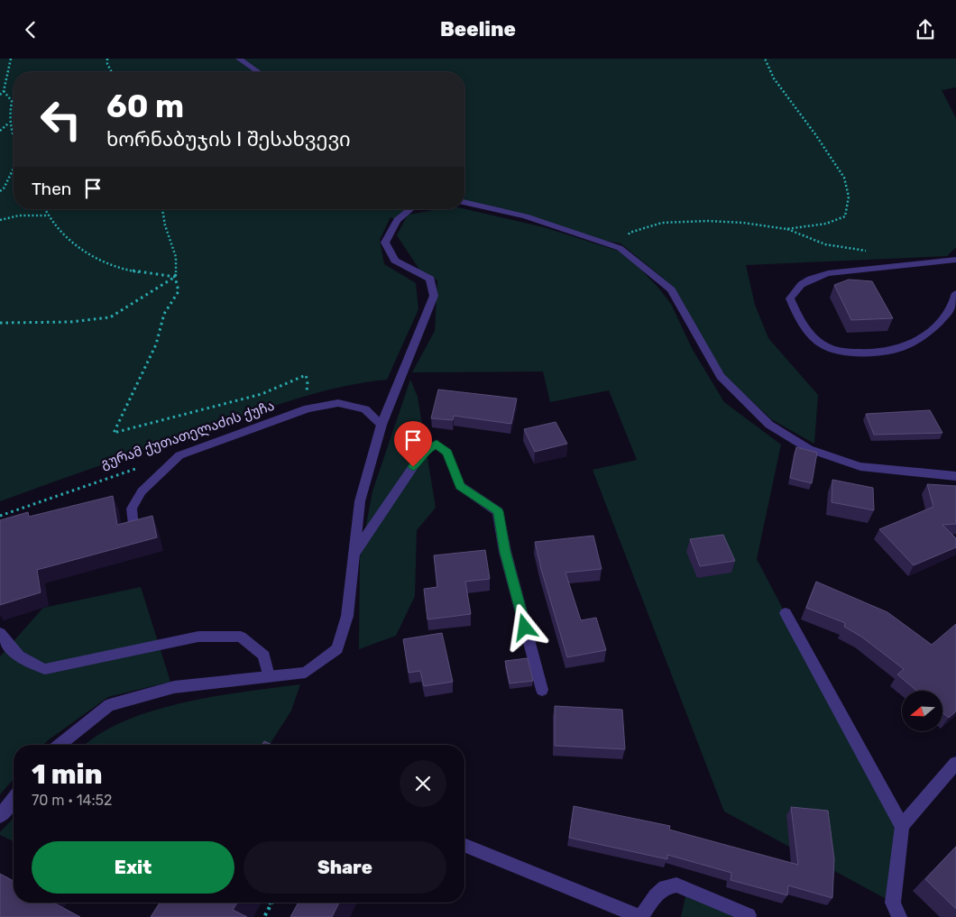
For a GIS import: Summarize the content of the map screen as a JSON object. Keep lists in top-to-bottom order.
{
  "streets": {
    "street": ["გურამ ქუთათელაძის ქუჩა"]
  },
  "north": "left",
  "page": {
    "header": "Beeline",
    "turn": ["60 m", "ხორნაბუჯის I შესახვევი"],
    "then": "Then",
    "heading": ["1 min", "70 m · 14:52"],
    "buttons": ["Exit", "Share"]
  }
}
